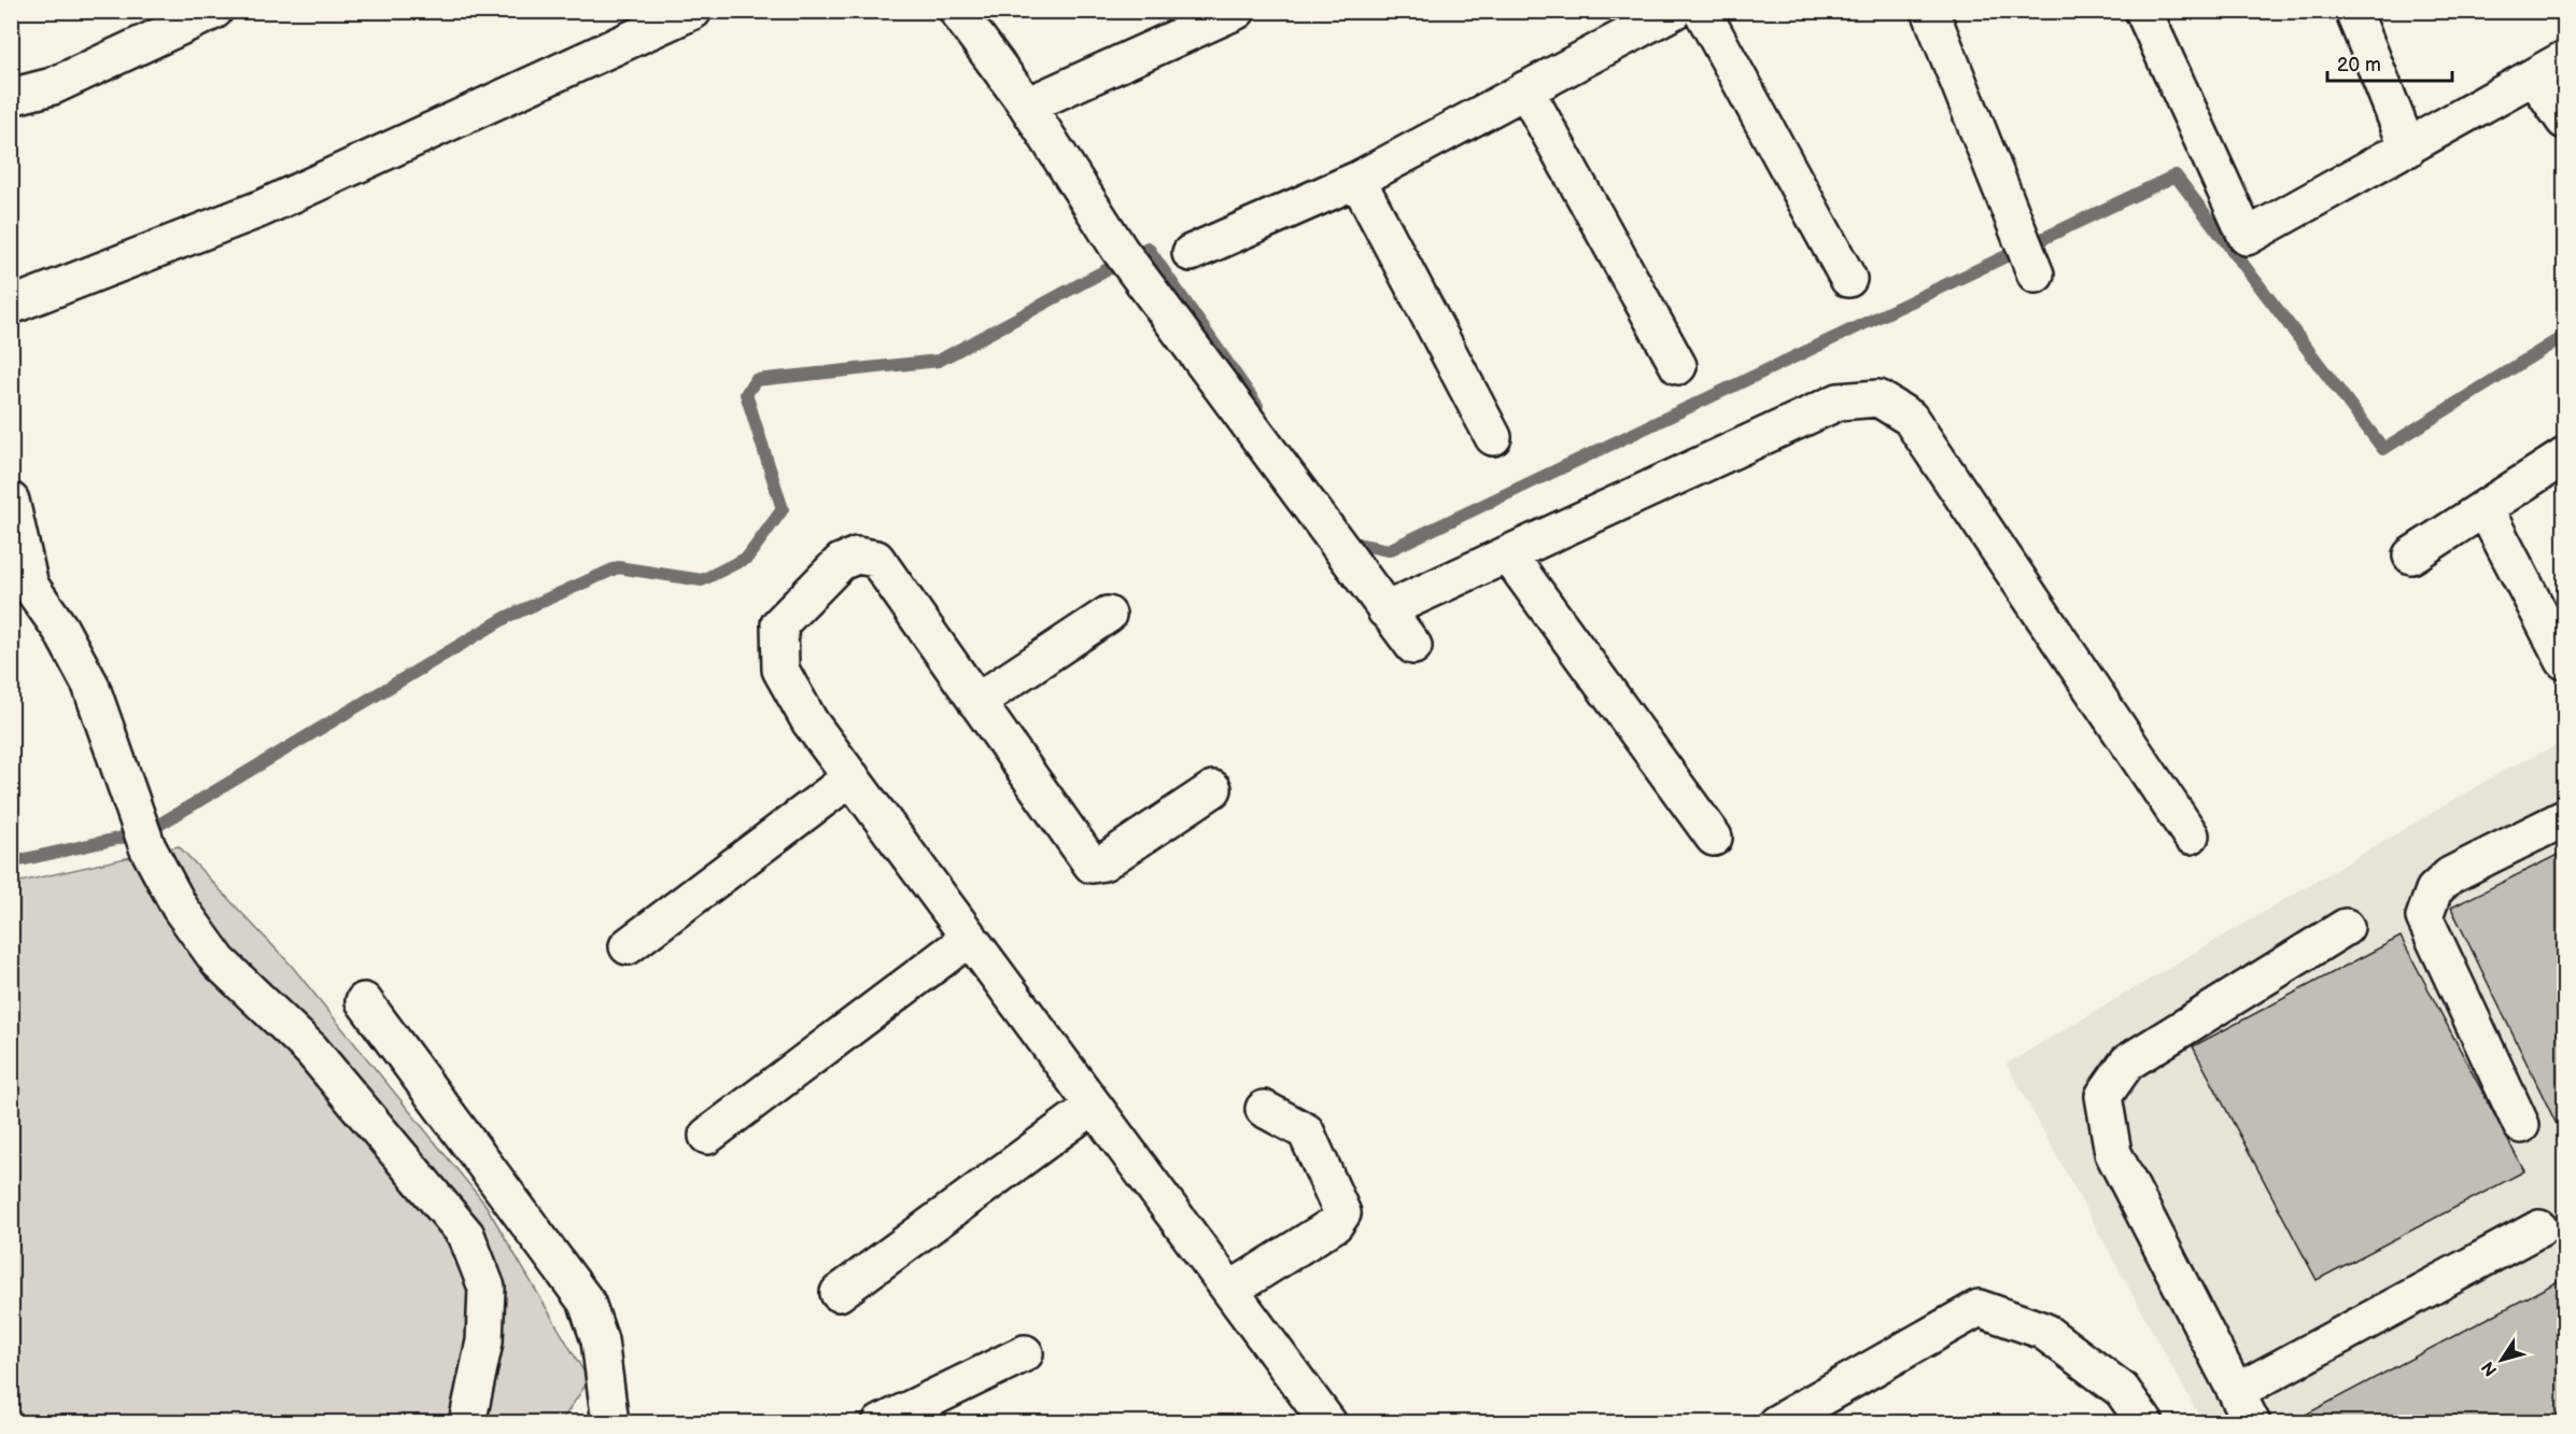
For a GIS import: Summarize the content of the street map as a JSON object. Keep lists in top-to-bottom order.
{
  "scale_bar": "20 m",
  "north": "bottom left"
}
